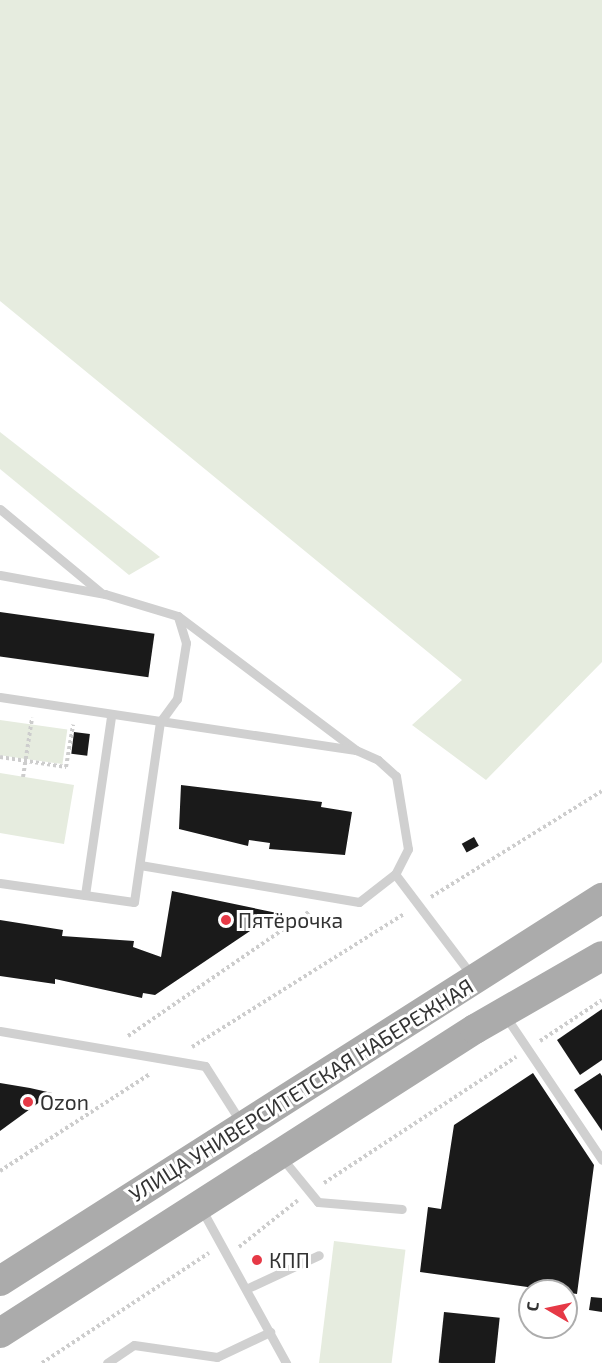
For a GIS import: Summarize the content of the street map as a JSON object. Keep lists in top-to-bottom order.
{
  "streets": {
    "main road": ["УЛИЦА УНИВЕРСИТЕТСКАЯ НАБЕРЕЖНАЯ"]
  },
  "places": ["Пятёрочка", "Ozon", "КПП"],
  "north": "left"
}
